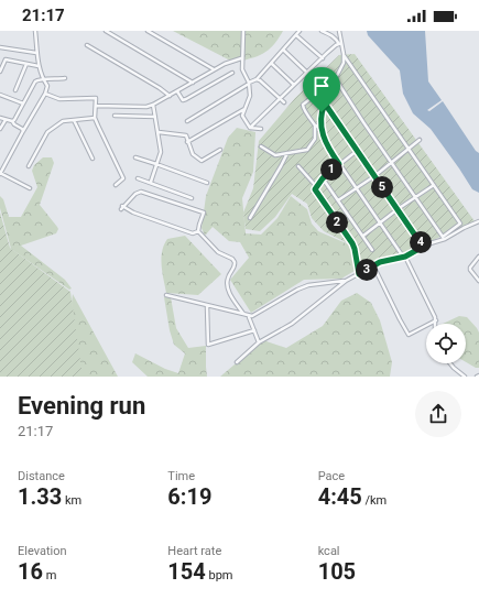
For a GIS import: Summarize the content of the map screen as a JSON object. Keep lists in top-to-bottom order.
{
  "page": {
    "status": "21:17",
    "pins": [
      "1",
      "5",
      "2",
      "4",
      "3"
    ],
    "heading": ["Evening run", "21:17"],
    "stats": [
      ["Distance", "1.33 km"],
      ["Time", "6:19"],
      ["Pace", "4:45 /km"],
      ["Elevation", "16 m"],
      ["Heart rate", "154 bpm"],
      ["kcal", "105"]
    ]
  }
}
